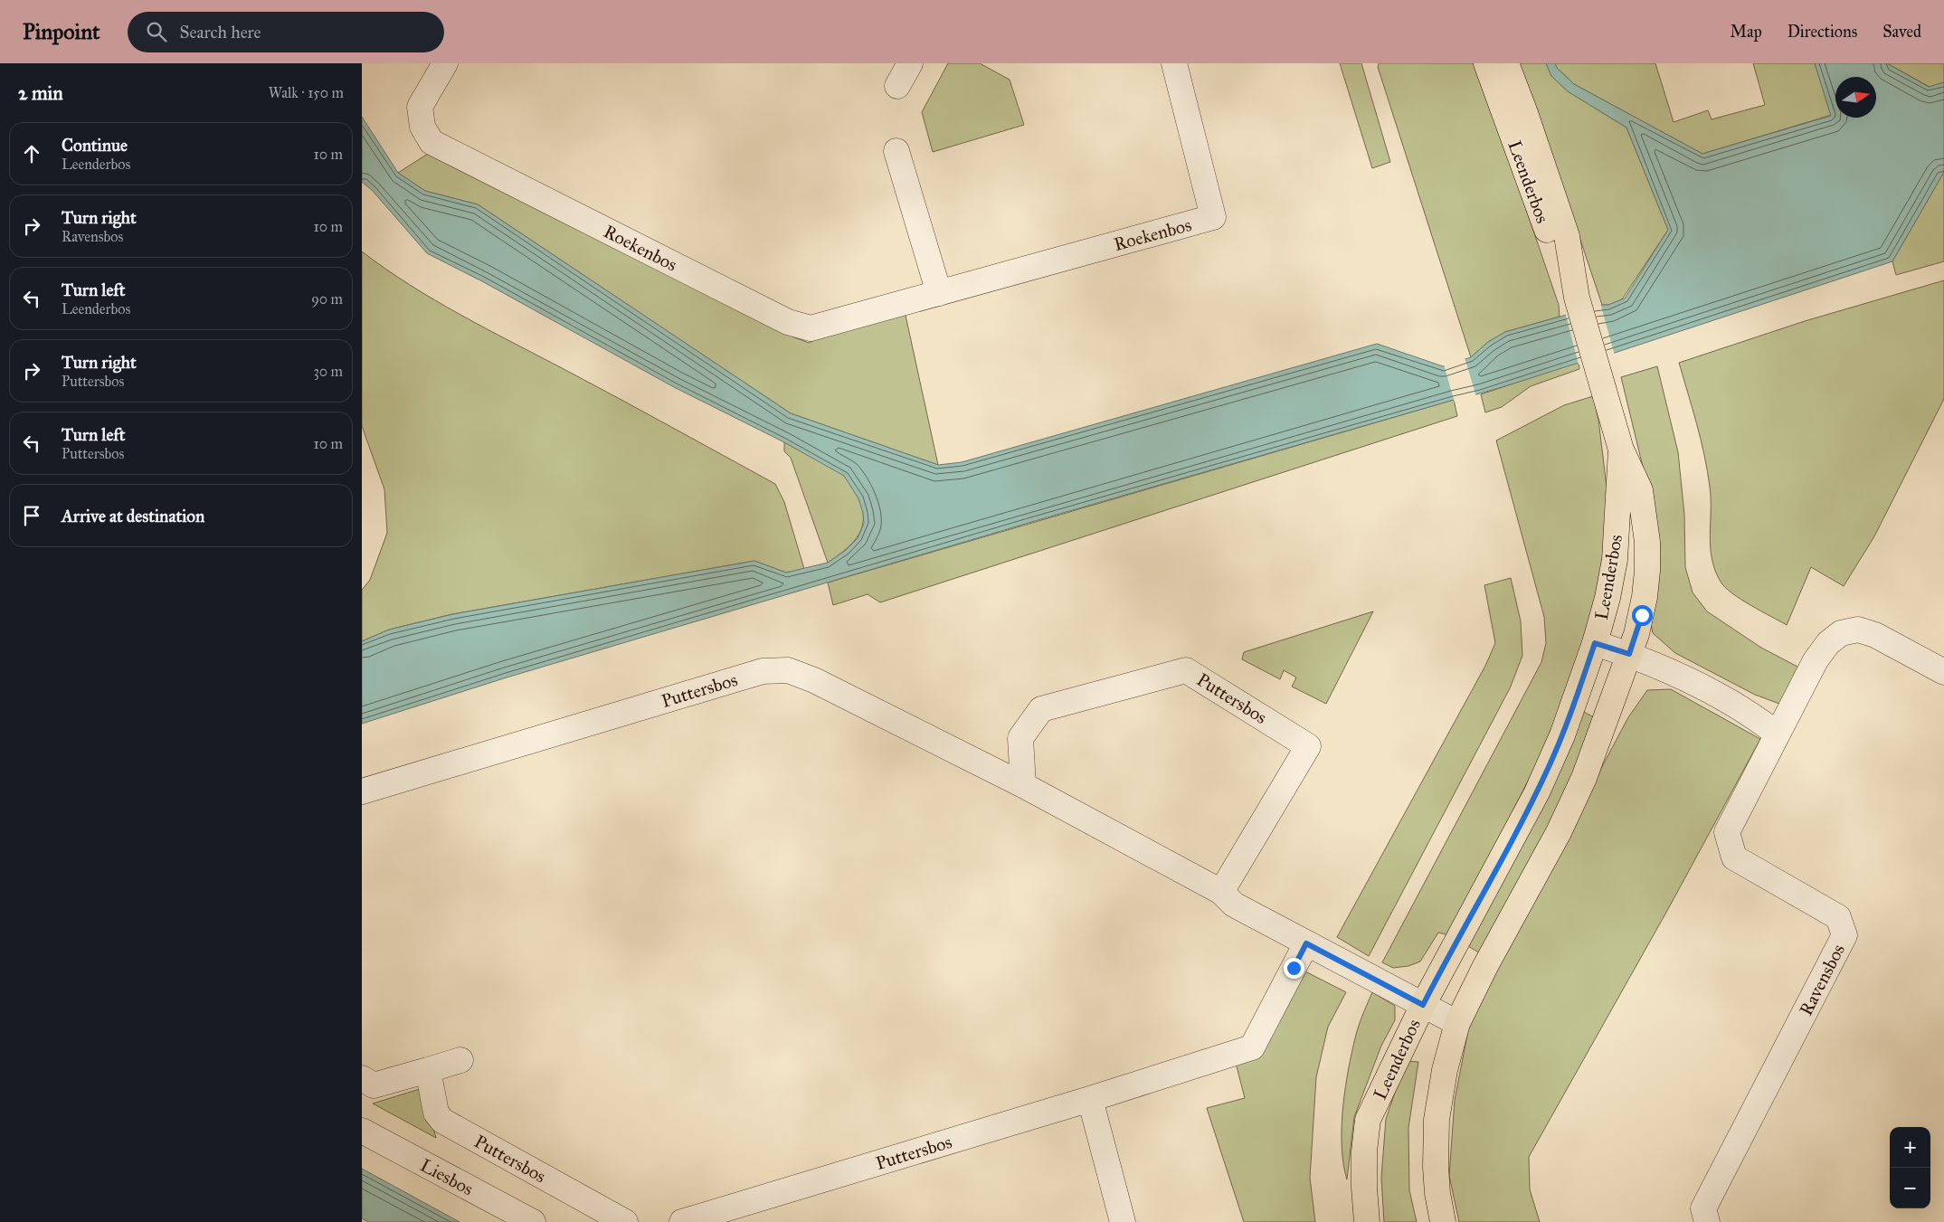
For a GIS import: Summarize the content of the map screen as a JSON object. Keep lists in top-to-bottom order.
{
  "streets": {
    "main road": ["Leenderbos"],
    "street": [
      "Roekenbos",
      "Puttersbos",
      "Ravensbos",
      "Liesbos"
    ]
  },
  "crossings": [
    ["Leenderbos", "Puttersbos"]
  ],
  "north": "right",
  "page": {
    "header": "Pinpoint",
    "search": "Search here",
    "nav": ["Map", "Directions", "Saved"],
    "heading": ["2 min", "Walk · 150 m"],
    "list": [
      ["Continue", "Leenderbos", "10 m"],
      ["Turn right", "Ravensbos", "10 m"],
      ["Turn left", "Leenderbos", "90 m"],
      ["Turn right", "Puttersbos", "30 m"],
      ["Turn left", "Puttersbos", "10 m"],
      "Arrive at destination"
    ],
    "map_buttons": ["+", "−"]
  }
}
